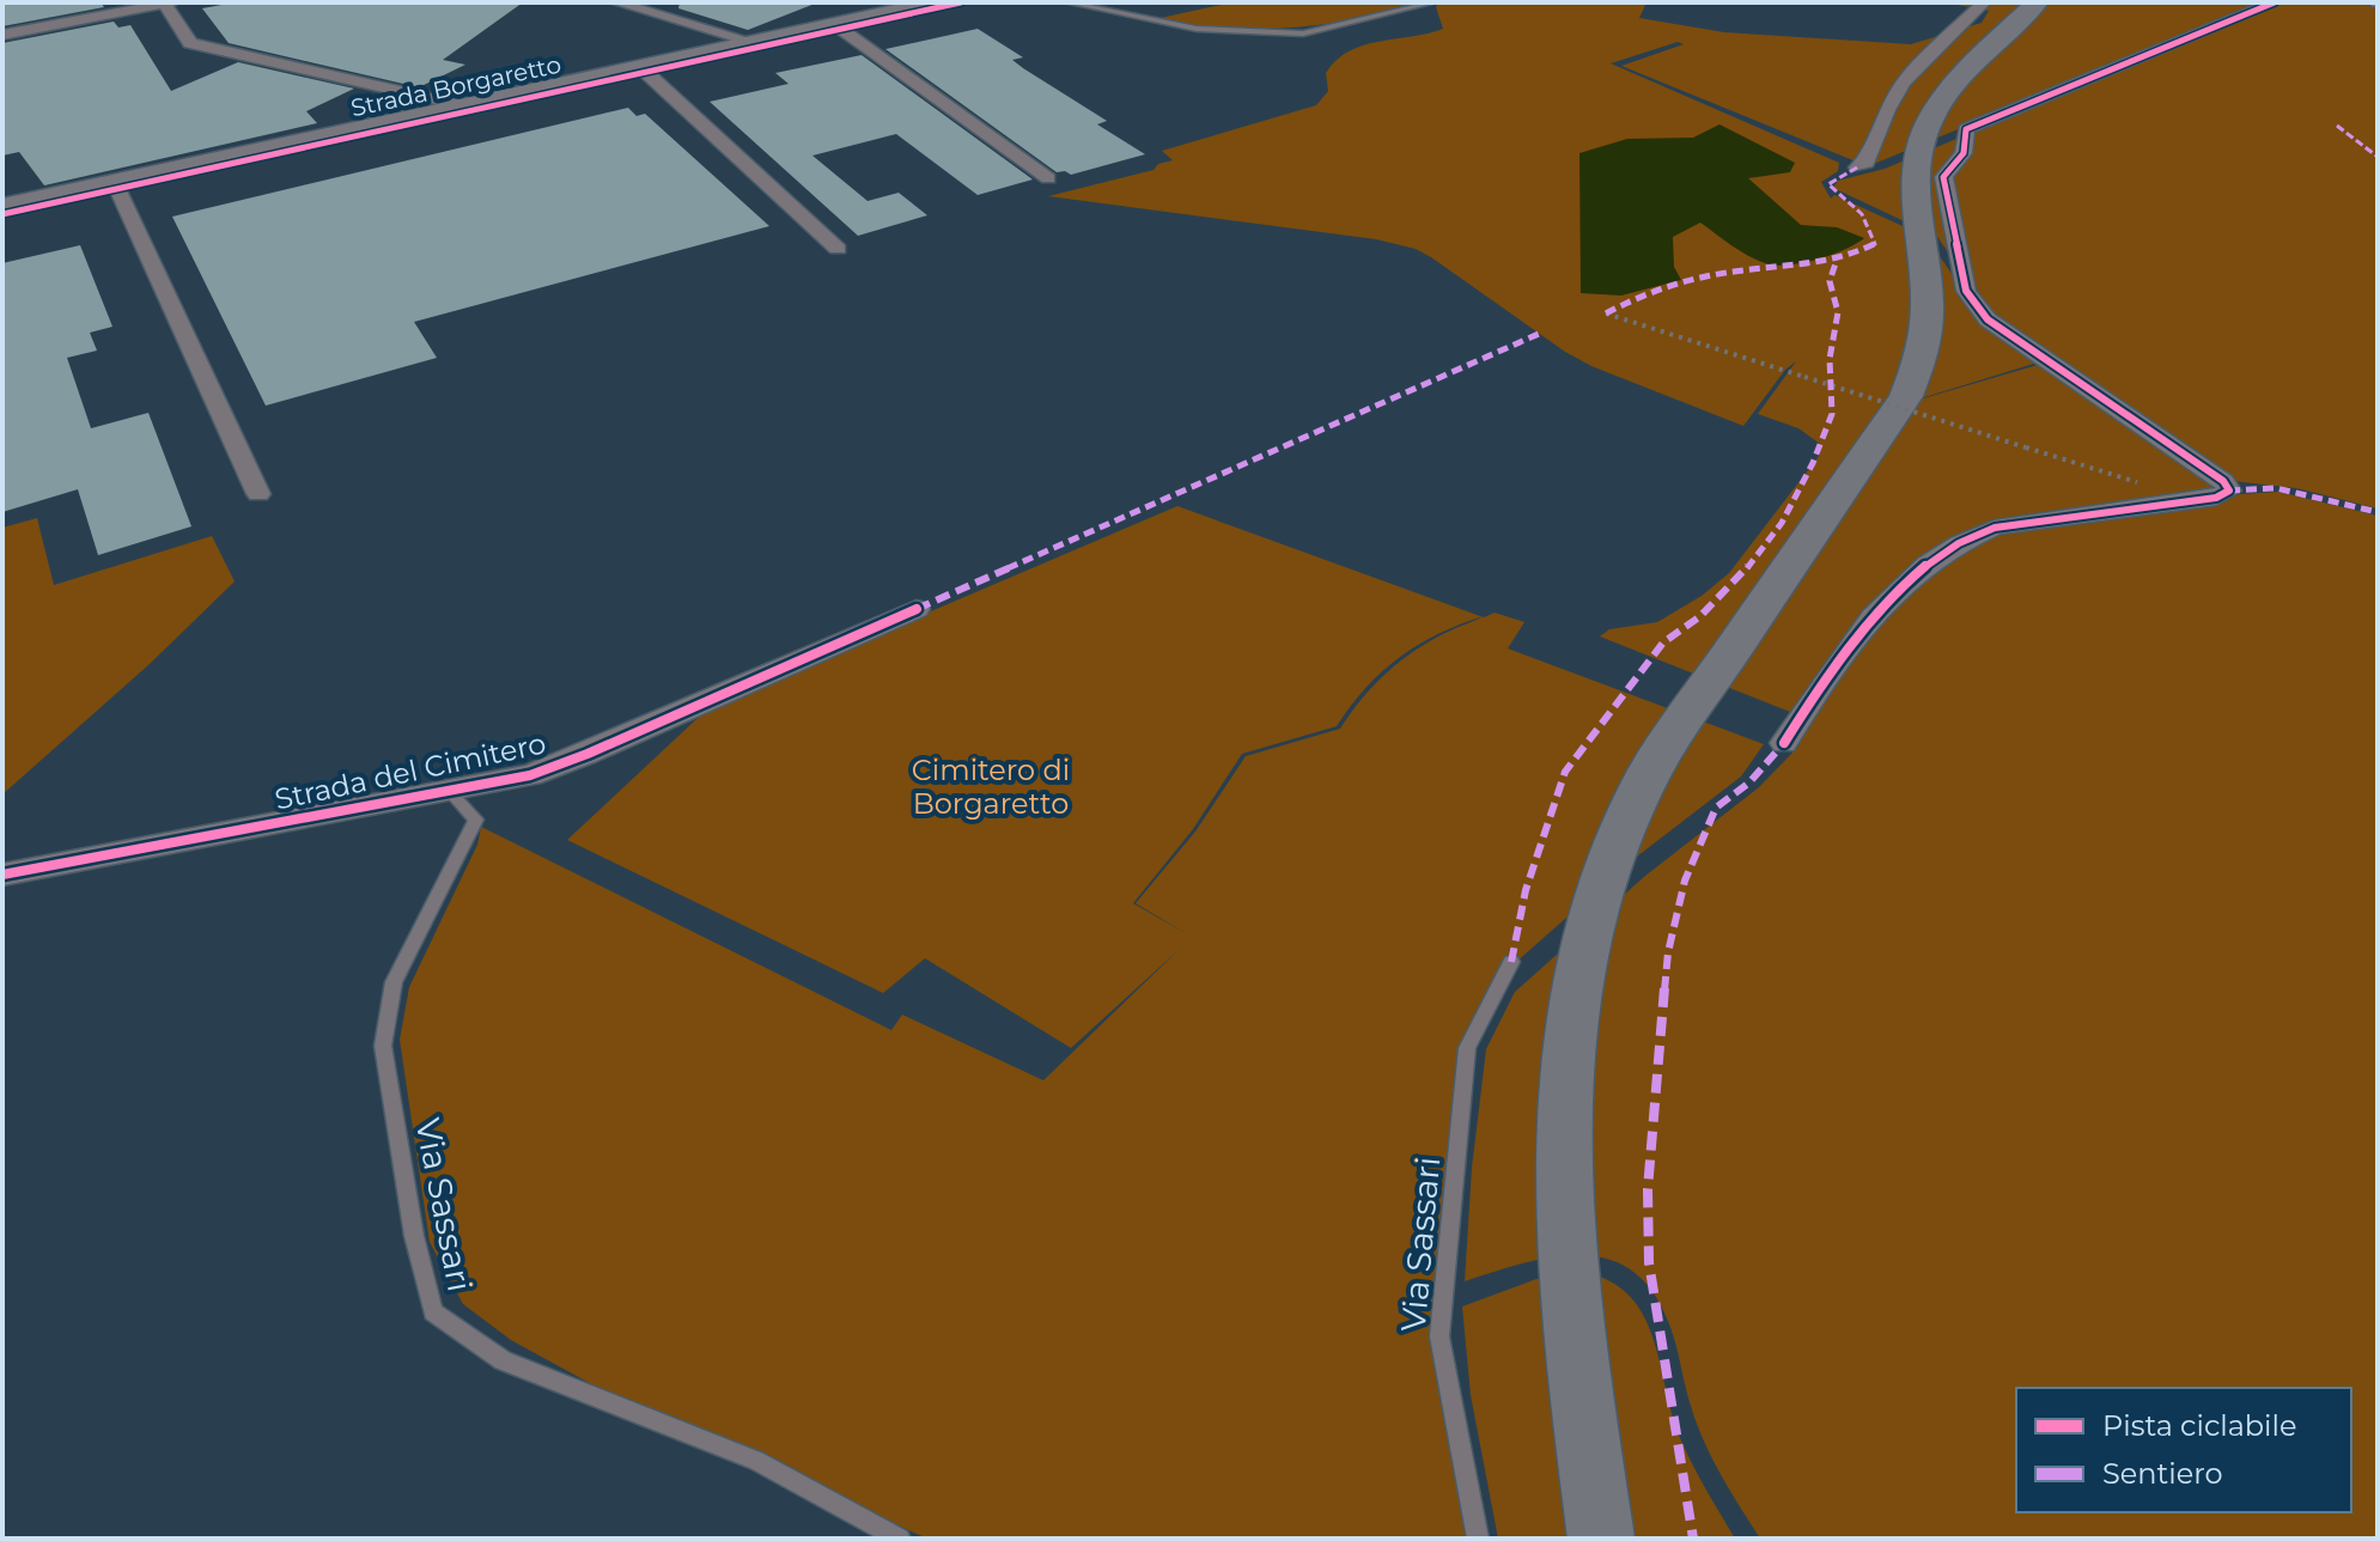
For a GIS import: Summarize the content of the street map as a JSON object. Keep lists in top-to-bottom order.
{
  "streets": {
    "street": ["Strada Borgaretto", "Strada del Cimitero"],
    "lane": ["Via Sassari"]
  },
  "crossings": [
    ["Strada del Cimitero", "Via Sassari"]
  ],
  "parks": ["Cimitero di Borgaretto"],
  "legend": ["Pista ciclabile", "Sentiero"]
}
